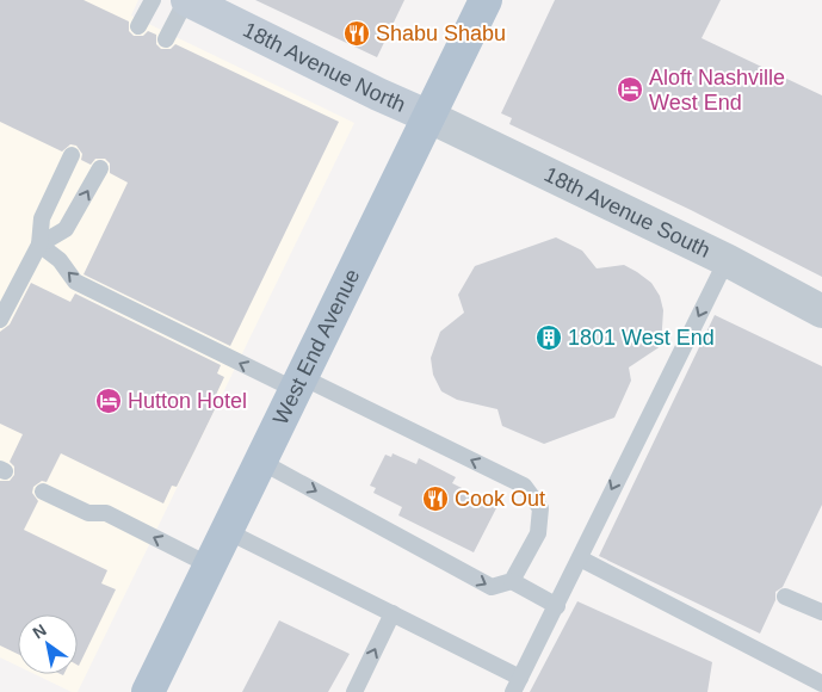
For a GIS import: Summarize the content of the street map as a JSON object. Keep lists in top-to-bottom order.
{
  "streets": {
    "main road": ["18th Avenue North", "West End Avenue"],
    "street": ["18th Avenue South"]
  },
  "crossings": [
    ["18th Avenue North", "18th Avenue South"],
    ["18th Avenue North", "West End Avenue"],
    ["18th Avenue South", "West End Avenue"]
  ],
  "places": {
    "restaurant": ["Shabu Shabu", "Cook Out"],
    "hotel": ["Aloft Nashville West End", "Hutton Hotel"],
    "building": ["1801 West End"]
  },
  "north": "top left"
}
